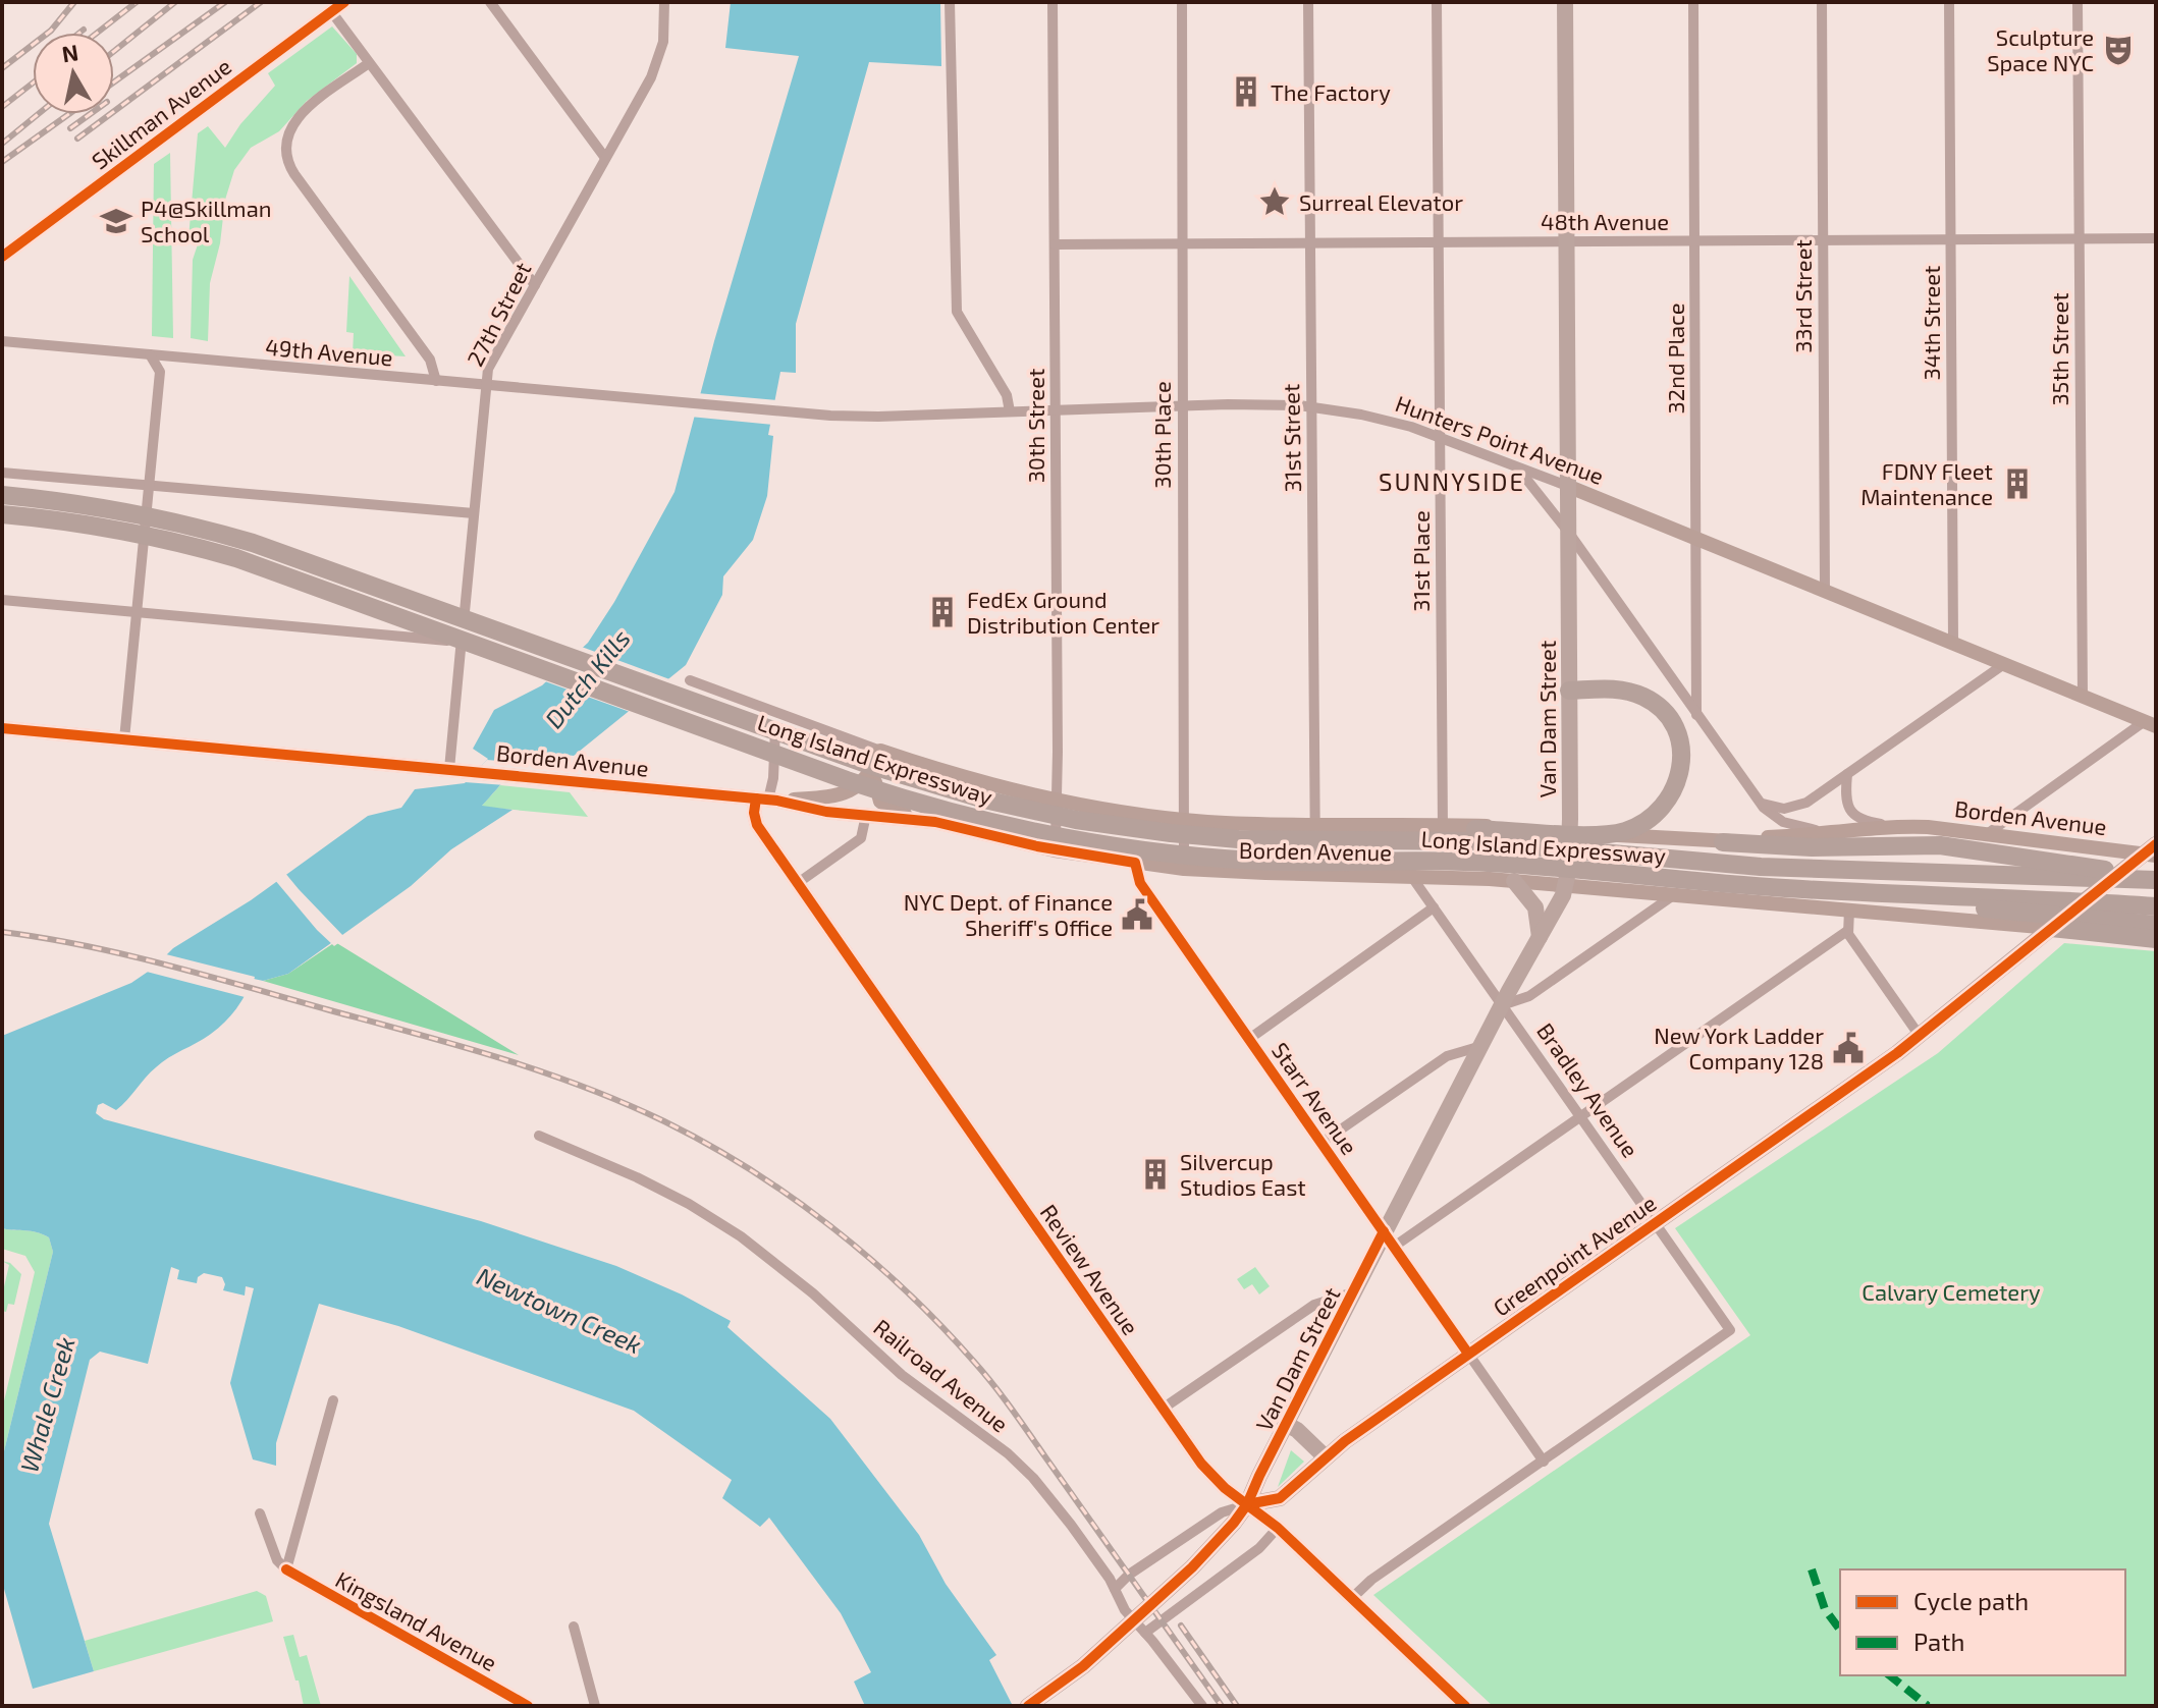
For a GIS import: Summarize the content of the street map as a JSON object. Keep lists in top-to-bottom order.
{
  "streets": {
    "highway": ["Long Island Expressway"],
    "main road": [
      "Hunters Point Avenue",
      "Van Dam Street",
      "Borden Avenue",
      "Greenpoint Avenue",
      "Review Avenue"
    ],
    "street": [
      "Skillman Avenue",
      "48th Avenue",
      "33rd Street",
      "27th Street",
      "34th Street",
      "35th Street",
      "49th Avenue",
      "32nd Place",
      "30th Street",
      "30th Place",
      "31st Street",
      "31st Place",
      "Bradley Avenue",
      "Starr Avenue",
      "Railroad Avenue",
      "Kingsland Avenue"
    ]
  },
  "crossings": [
    ["48th Avenue", "33rd Street"],
    ["48th Avenue", "34th Street"],
    ["48th Avenue", "35th Street"],
    ["48th Avenue", "32nd Place"],
    ["48th Avenue", "30th Street"],
    ["48th Avenue", "30th Place"],
    ["48th Avenue", "31st Street"],
    ["48th Avenue", "31st Place"],
    ["48th Avenue", "Van Dam Street"],
    ["33rd Street", "Hunters Point Avenue"],
    ["27th Street", "49th Avenue"],
    ["27th Street", "Borden Avenue"],
    ["34th Street", "Hunters Point Avenue"],
    ["35th Street", "Hunters Point Avenue"],
    ["49th Avenue", "Hunters Point Avenue"],
    ["32nd Place", "Hunters Point Avenue"],
    ["30th Street", "Hunters Point Avenue"],
    ["30th Street", "Borden Avenue"],
    ["30th Place", "Hunters Point Avenue"],
    ["30th Place", "Borden Avenue"],
    ["31st Street", "Hunters Point Avenue"],
    ["31st Street", "Borden Avenue"],
    ["Hunters Point Avenue", "31st Place"],
    ["Hunters Point Avenue", "Van Dam Street"],
    ["31st Place", "Borden Avenue"],
    ["Van Dam Street", "Borden Avenue"],
    ["Van Dam Street", "Bradley Avenue"],
    ["Van Dam Street", "Starr Avenue"],
    ["Van Dam Street", "Greenpoint Avenue"],
    ["Van Dam Street", "Review Avenue"],
    ["Borden Avenue", "Bradley Avenue"],
    ["Borden Avenue", "Starr Avenue"],
    ["Borden Avenue", "Greenpoint Avenue"],
    ["Borden Avenue", "Review Avenue"],
    ["Bradley Avenue", "Starr Avenue"],
    ["Bradley Avenue", "Greenpoint Avenue"],
    ["Starr Avenue", "Greenpoint Avenue"],
    ["Greenpoint Avenue", "Review Avenue"],
    ["Greenpoint Avenue", "Railroad Avenue"]
  ],
  "districts": ["SUNNYSIDE"],
  "water": ["Dutch Kills", "Newtown Creek", "Whale Creek"],
  "parks": ["Calvary Cemetery"],
  "places": {
    "theatre": ["Sculpture Space NYC"],
    "building": [
      "The Factory",
      "FDNY Fleet Maintenance",
      "FedEx Ground Distribution Center",
      "Silvercup Studios East"
    ],
    "place": ["Surreal Elevator"],
    "school or university": ["P4@Skillman School"],
    "public building": ["NYC Dept. of Finance Sheriff's Office", "New York Ladder Company 128"]
  },
  "legend": ["Cycle path", "Path"],
  "north": "top"
}
